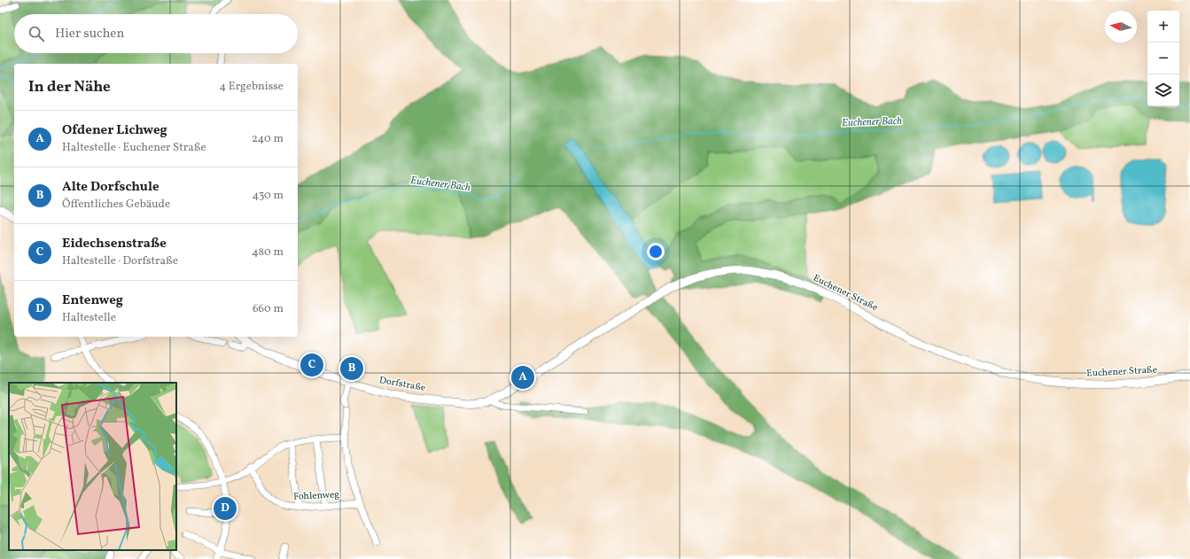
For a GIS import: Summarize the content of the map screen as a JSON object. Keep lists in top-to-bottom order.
{
  "streets": {
    "main road": ["Euchener Straße", "Dorfstraße"],
    "street": ["Fohlenweg"]
  },
  "crossings": [
    ["Euchener Straße", "Dorfstraße"]
  ],
  "water": ["Euchener Bach"],
  "north": "left",
  "page": {
    "map_buttons": ["+", "−"],
    "search": "Hier suchen",
    "heading": ["In der Nähe", "4 Ergebnisse"],
    "list": [
      {
        "mark": "A",
        "name": "Ofdener Lichweg",
        "note": "Haltestelle · Euchener Straße",
        "value": "240 m"
      },
      {
        "mark": "B",
        "name": "Alte Dorfschule",
        "note": "Öffentliches Gebäude",
        "value": "430 m"
      },
      {
        "mark": "C",
        "name": "Eidechsenstraße",
        "note": "Haltestelle · Dorfstraße",
        "value": "480 m"
      },
      {
        "mark": "D",
        "name": "Entenweg",
        "note": "Haltestelle",
        "value": "660 m"
      }
    ],
    "pins": [
      "C",
      "B",
      "A",
      "D"
    ]
  }
}
